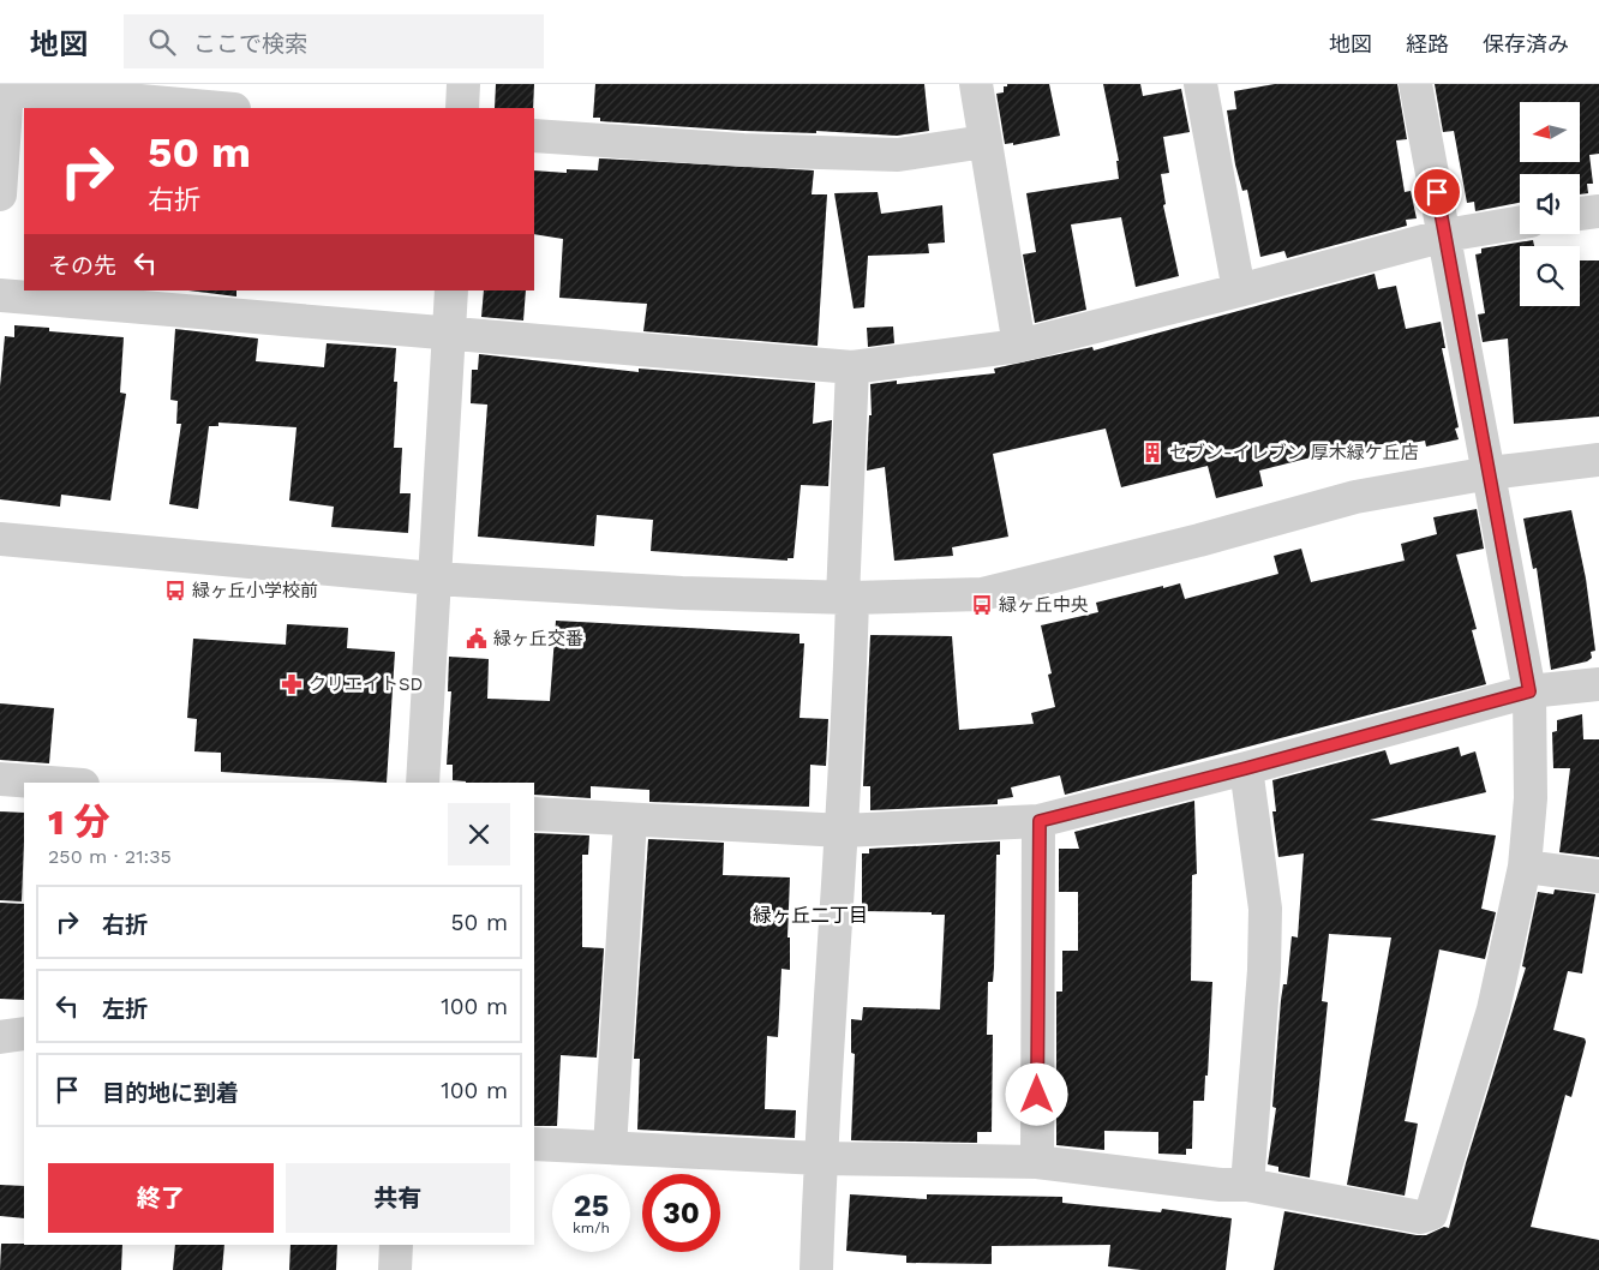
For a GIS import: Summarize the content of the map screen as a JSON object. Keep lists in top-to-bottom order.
{
  "districts": ["緑ヶ丘二丁目"],
  "places": {
    "building": ["セブン-イレブン 厚木緑ケ丘店"],
    "bus stop": ["緑ヶ丘小学校前", "緑ヶ丘中央"],
    "public building": ["緑ヶ丘交番"],
    "pharmacy": ["クリエイトSD"]
  },
  "north": "left",
  "page": {
    "header": "地図",
    "search": "ここで検索",
    "nav": ["地図", "経路", "保存済み"],
    "turn": ["50 m", "右折"],
    "then": "その先",
    "heading": ["1 分", "250 m · 21:35"],
    "list": [
      {
        "name": "右折",
        "value": "50 m"
      },
      {
        "name": "左折",
        "value": "100 m"
      },
      {
        "name": "目的地に到着",
        "value": "100 m"
      }
    ],
    "buttons": ["終了", "共有"],
    "speed": "25 km/h",
    "limit": "30"
  }
}
